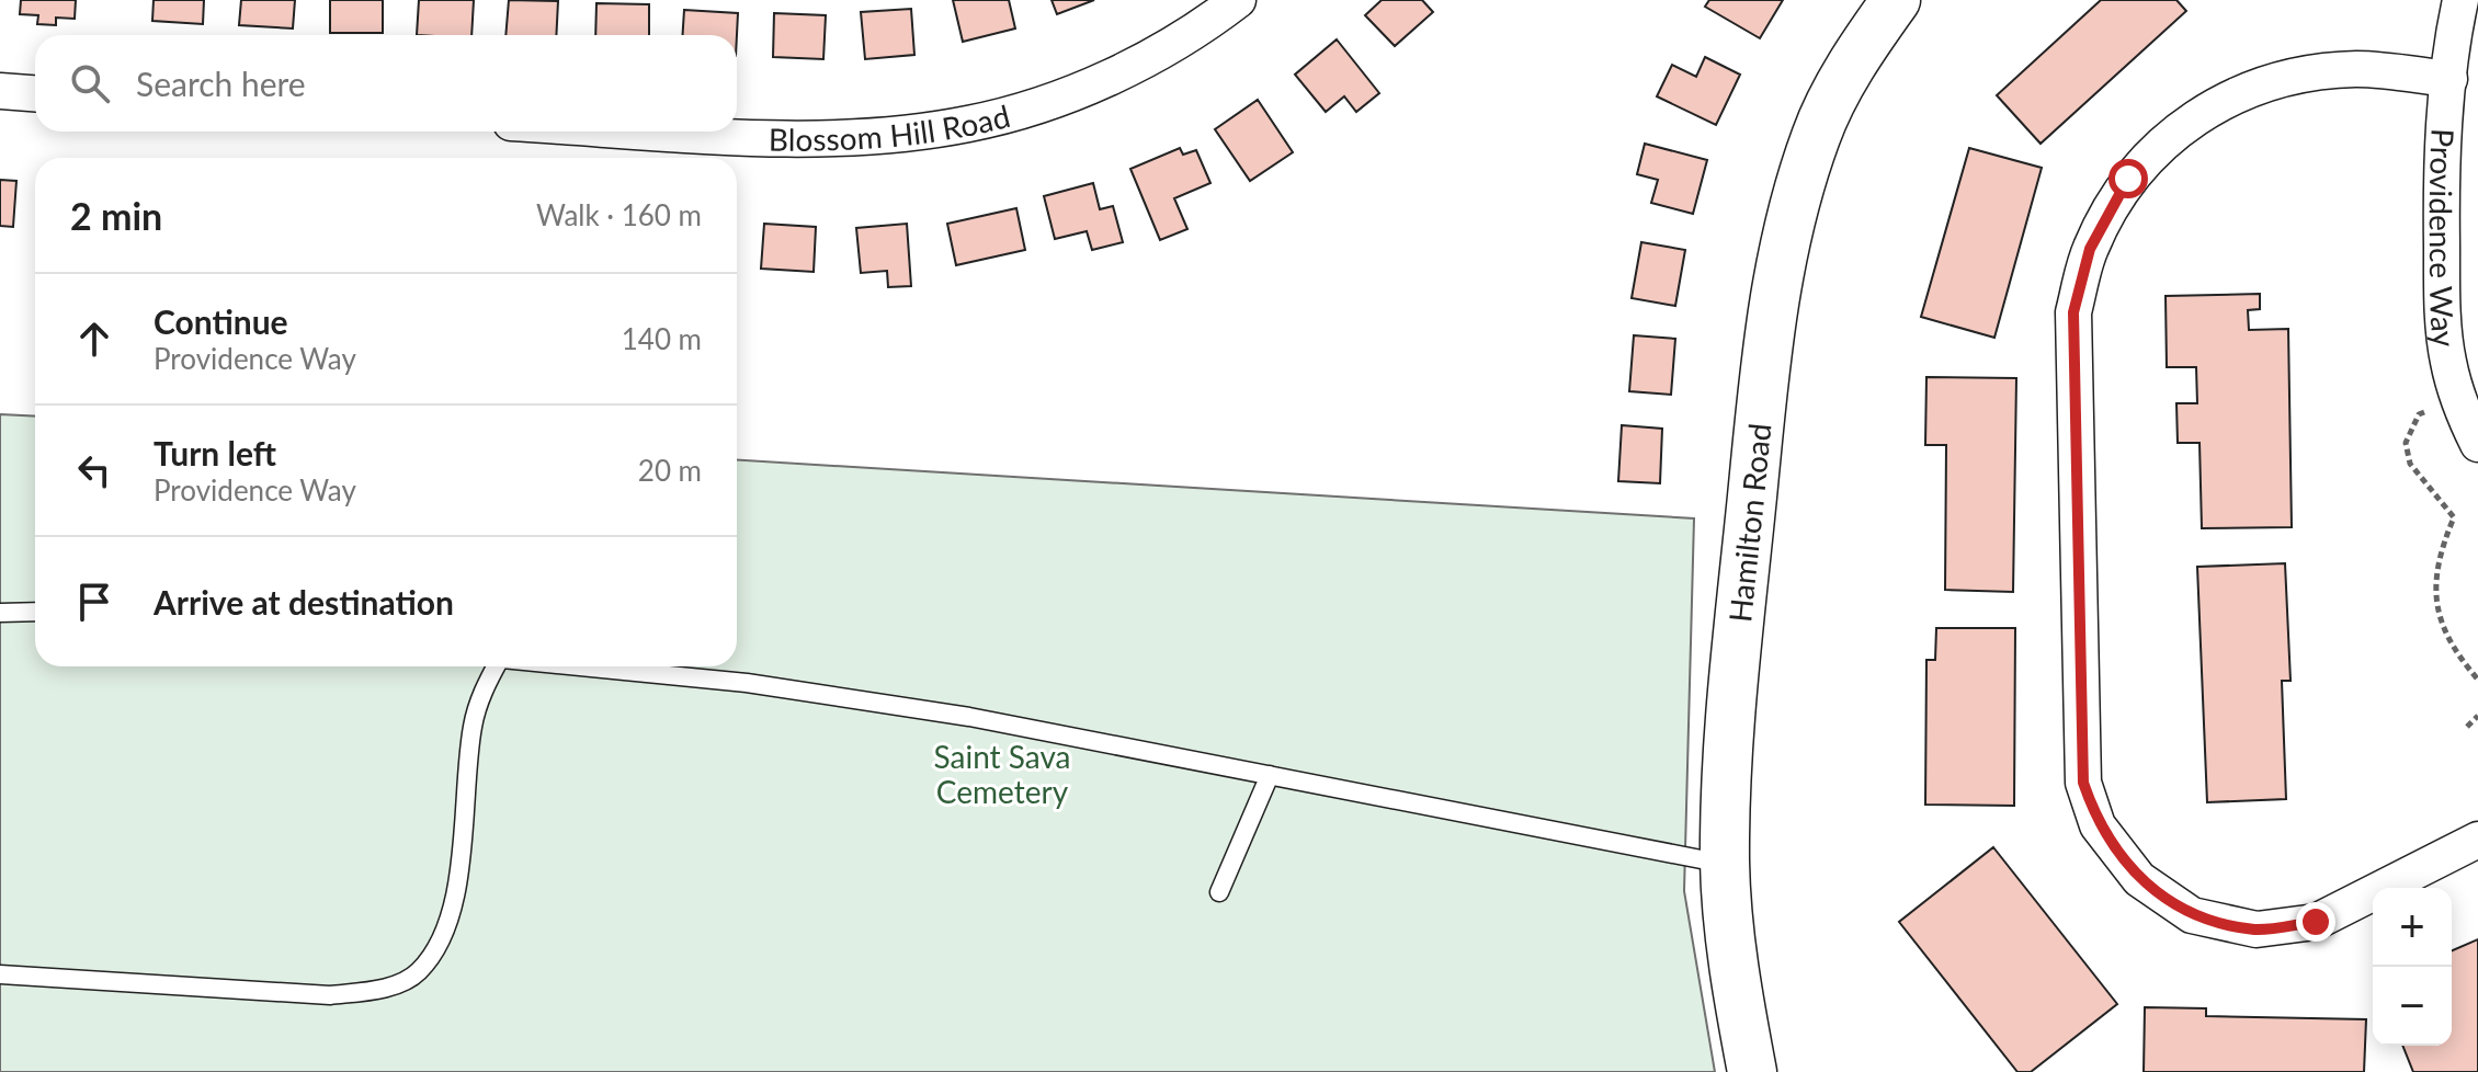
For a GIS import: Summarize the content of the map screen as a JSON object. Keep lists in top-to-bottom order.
{
  "streets": {
    "street": ["Blossom Hill Road", "Providence Way", "Hamilton Road"]
  },
  "parks": ["Saint Sava Cemetery"],
  "page": {
    "search": "Search here",
    "heading": ["2 min", "Walk · 160 m"],
    "list": [
      ["Continue", "Providence Way", "140 m"],
      ["Turn left", "Providence Way", "20 m"],
      "Arrive at destination"
    ],
    "map_buttons": ["+", "−"]
  }
}
